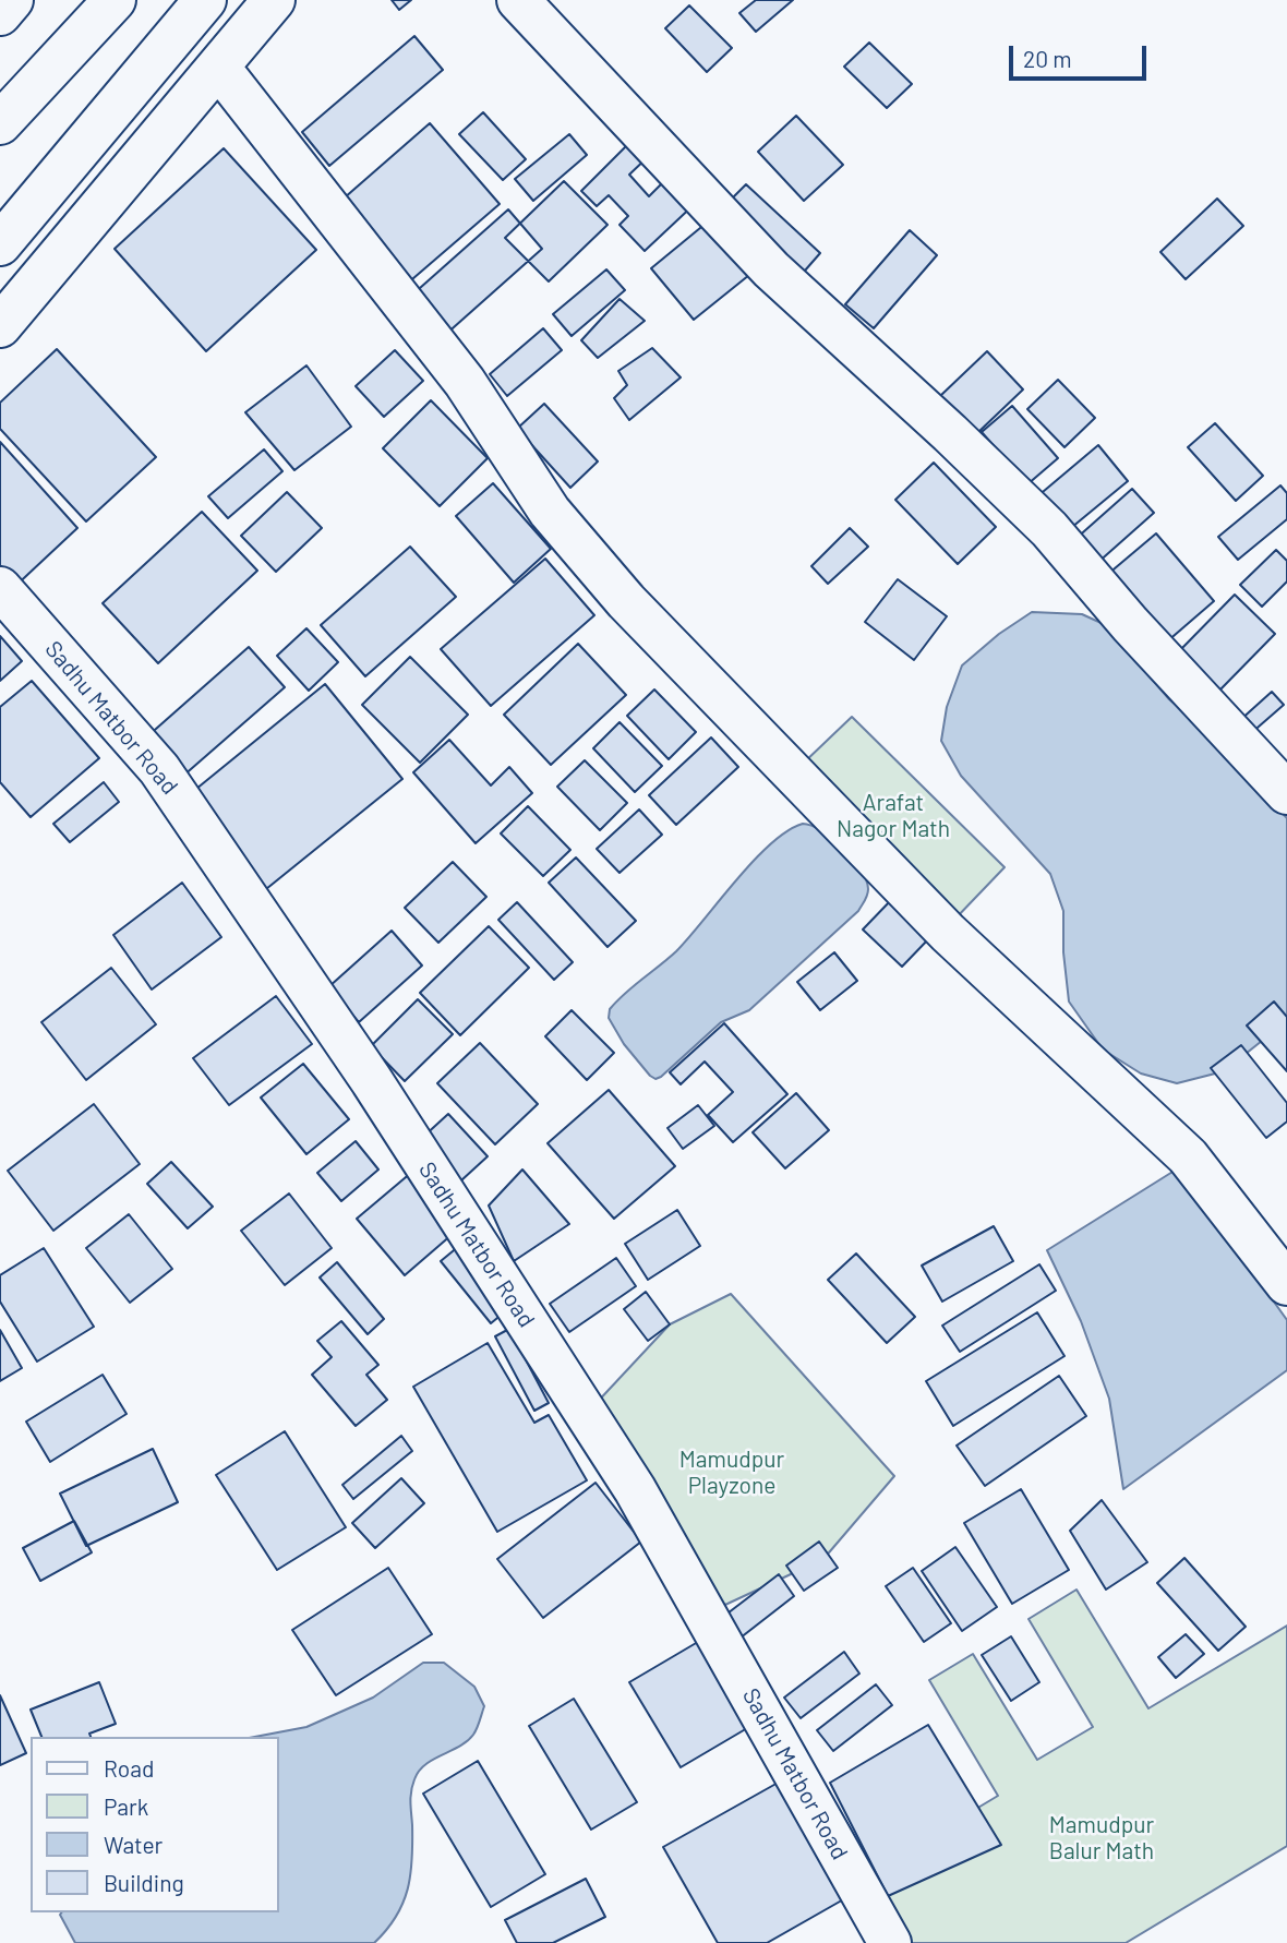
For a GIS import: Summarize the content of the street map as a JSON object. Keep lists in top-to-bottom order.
{
  "streets": {
    "street": ["Sadhu Matbor Road"]
  },
  "parks": ["Arafat Nagor Math", "Mamudpur Playzone", "Mamudpur Balur Math"],
  "legend": [
    "Road",
    "Park",
    "Water",
    "Building"
  ],
  "scale_bar": "20 m"
}
